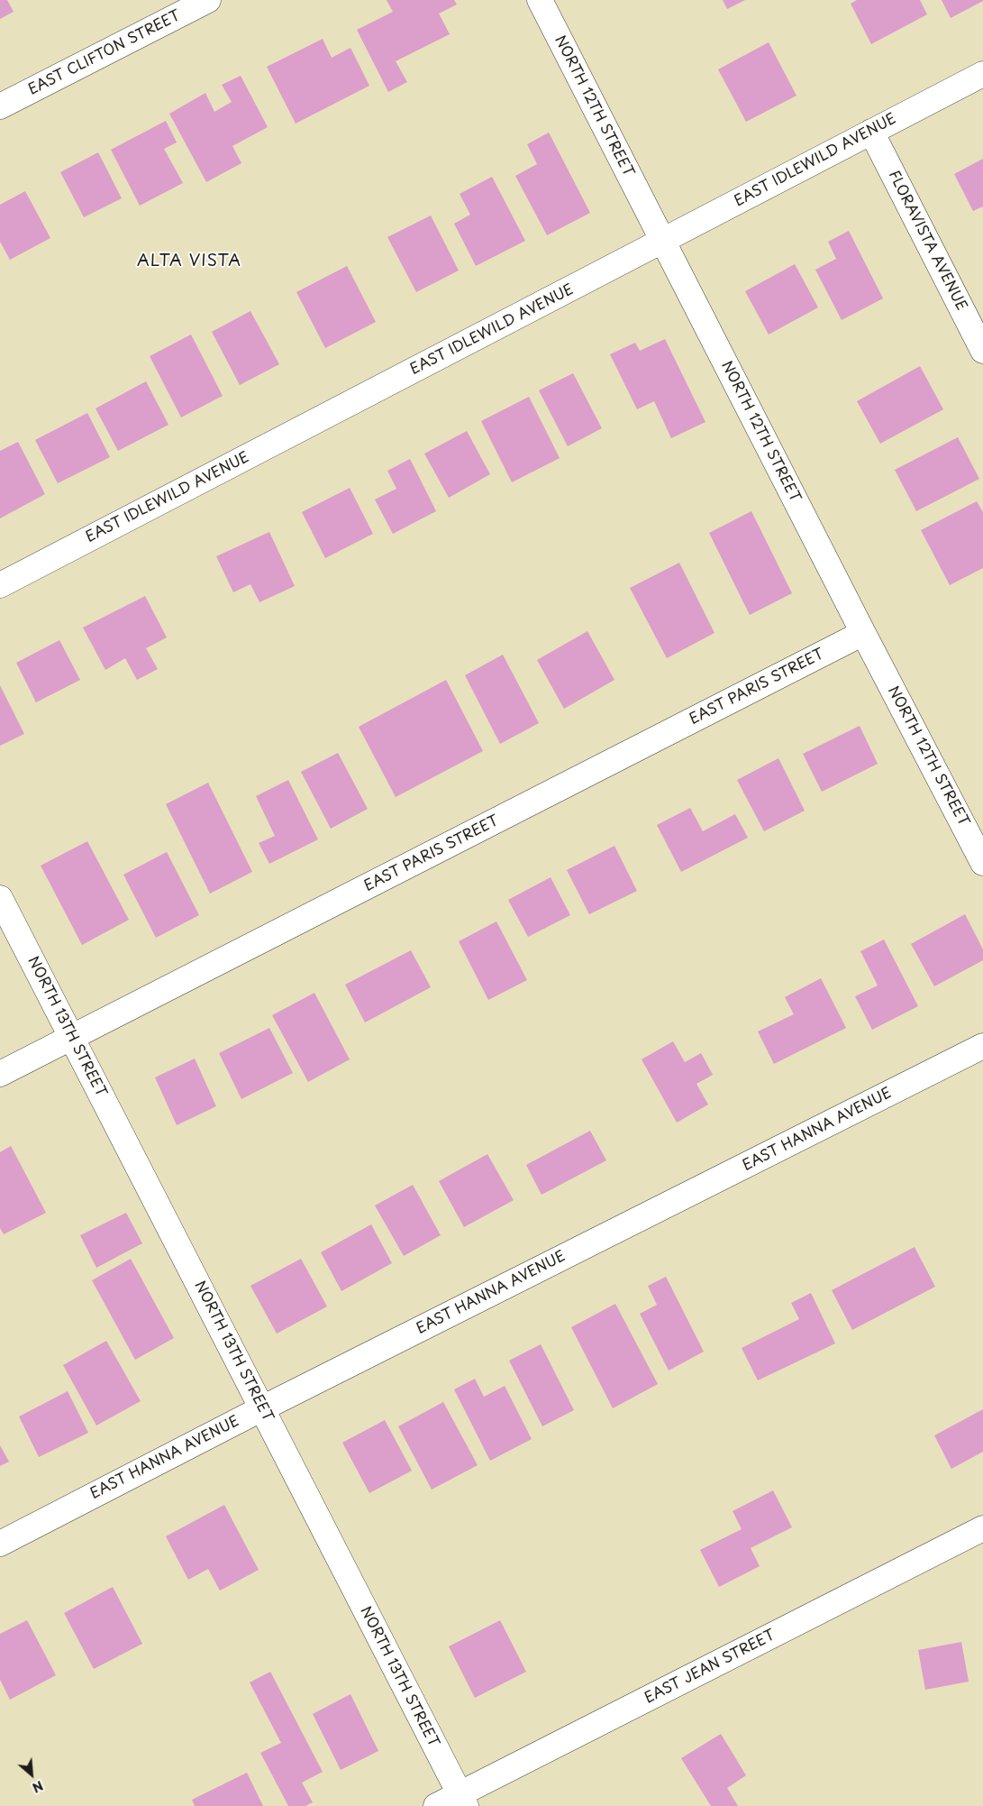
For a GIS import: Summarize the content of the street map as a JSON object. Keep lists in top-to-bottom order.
{
  "streets": {
    "street": [
      "EAST CLIFTON STREET",
      "NORTH 12TH STREET",
      "EAST IDLEWILD AVENUE",
      "FLORAVISTA AVENUE",
      "EAST PARIS STREET",
      "NORTH 13TH STREET",
      "EAST HANNA AVENUE",
      "EAST JEAN STREET"
    ]
  },
  "crossings": [
    ["NORTH 12TH STREET", "EAST IDLEWILD AVENUE"],
    ["NORTH 12TH STREET", "EAST PARIS STREET"],
    ["EAST IDLEWILD AVENUE", "FLORAVISTA AVENUE"],
    ["EAST PARIS STREET", "NORTH 13TH STREET"],
    ["NORTH 13TH STREET", "EAST HANNA AVENUE"],
    ["NORTH 13TH STREET", "EAST JEAN STREET"]
  ],
  "districts": ["ALTA VISTA"],
  "north": "bottom right"
}
